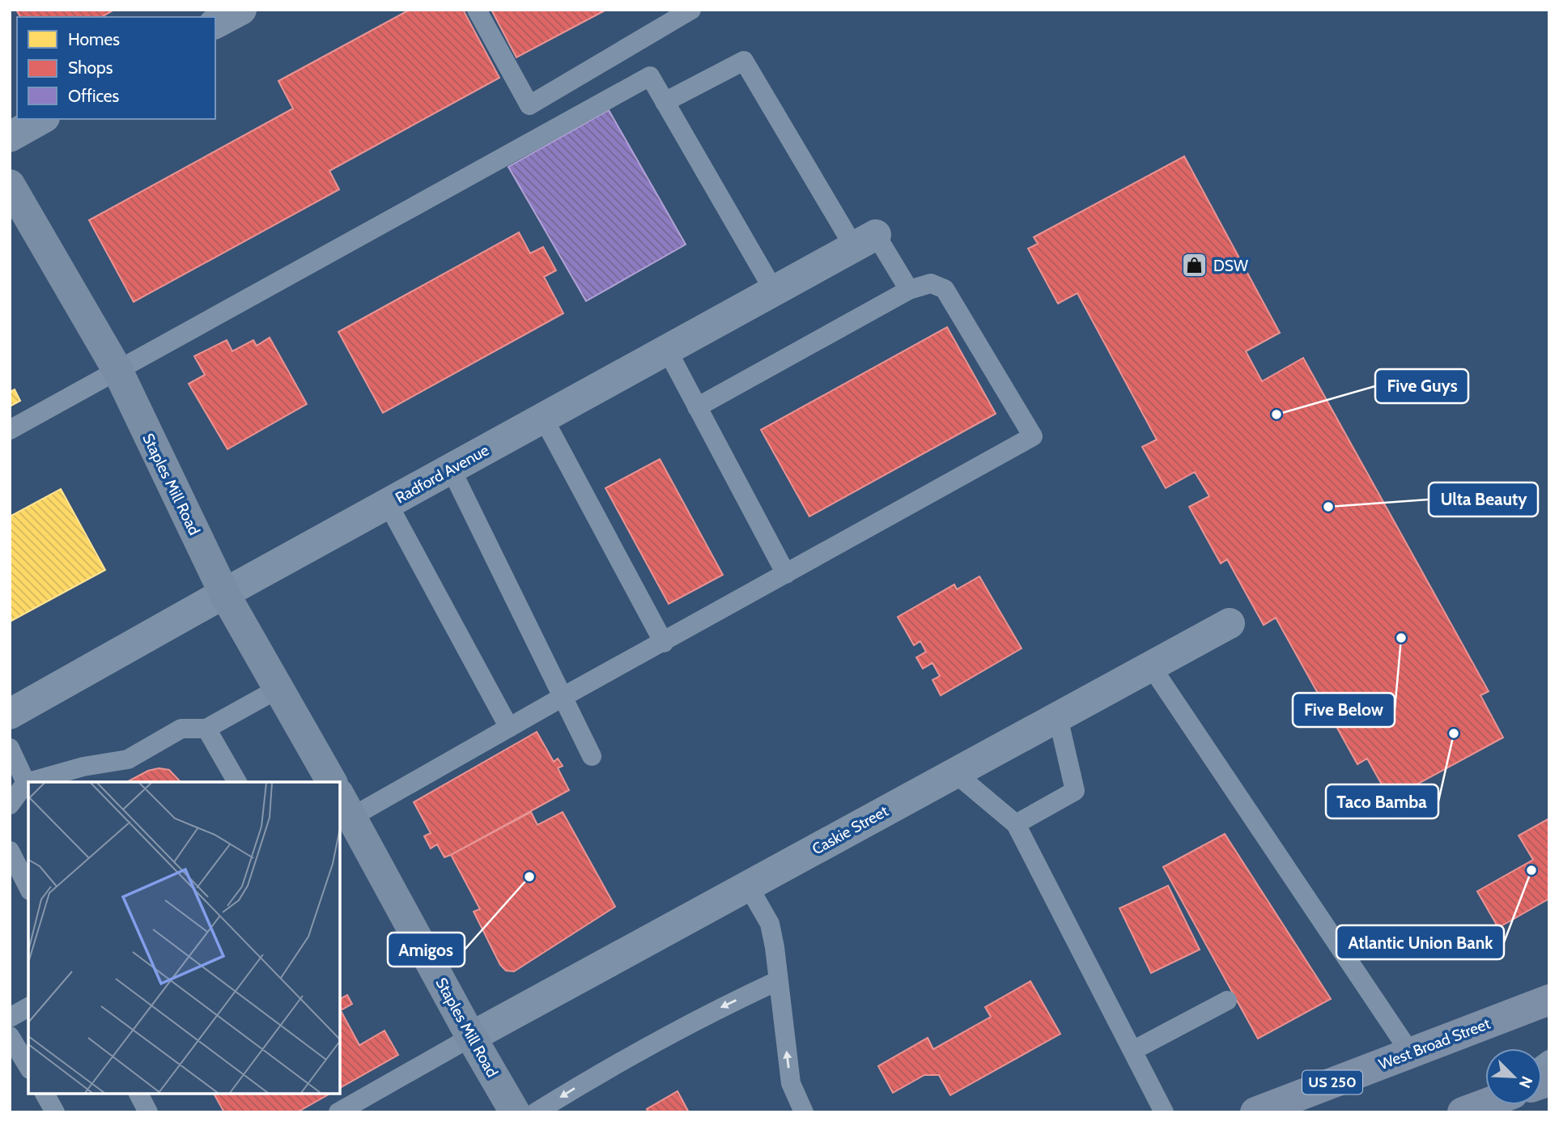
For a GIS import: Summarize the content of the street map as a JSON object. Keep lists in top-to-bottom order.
{
  "streets": {
    "main road": ["West Broad Street", "US 250"],
    "street": ["Radford Avenue", "Staples Mill Road", "Caskie Street"]
  },
  "crossings": [
    ["Radford Avenue", "Staples Mill Road"],
    ["Staples Mill Road", "Caskie Street"]
  ],
  "places": {
    "shop": ["DSW"],
    "other": [
      "Five Guys",
      "Ulta Beauty",
      "Five Below",
      "Taco Bamba",
      "Atlantic Union Bank",
      "Amigos"
    ]
  },
  "legend": ["Homes", "Shops", "Offices"],
  "north": "bottom right"
}
